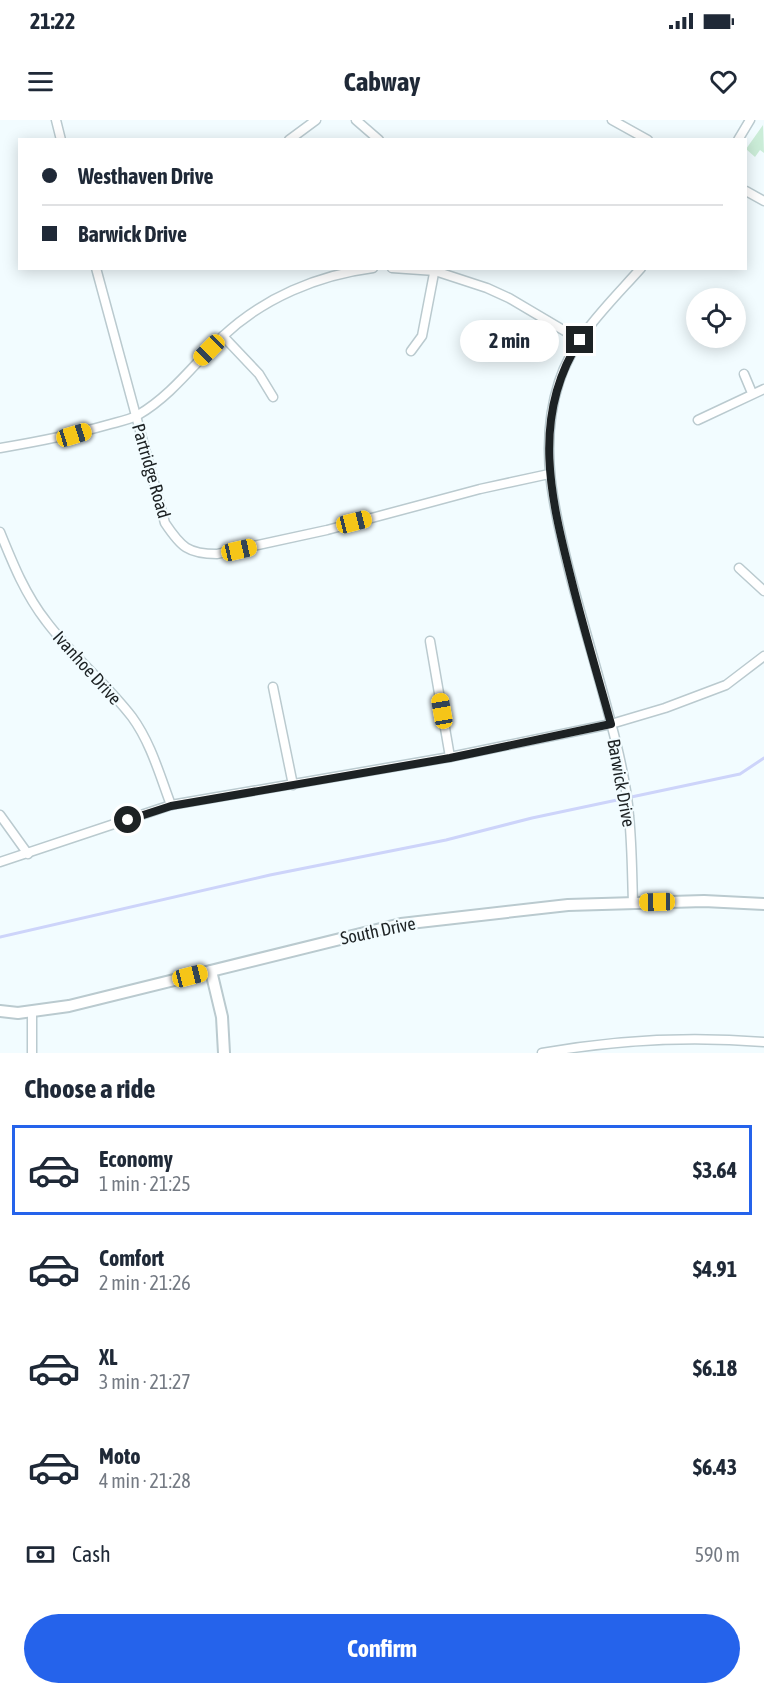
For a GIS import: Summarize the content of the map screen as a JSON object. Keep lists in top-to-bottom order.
{
  "streets": {
    "street": [
      "Partridge Road",
      "Ivanhoe Drive",
      "Barwick Drive",
      "South Drive"
    ]
  },
  "crossings": [
    ["Partridge Road", "Barwick Drive"],
    ["Barwick Drive", "South Drive"]
  ],
  "page": {
    "status": "21:22",
    "header": "Cabway",
    "banner": ["Westhaven Drive", "Barwick Drive"],
    "bubble": "2 min",
    "heading": "Choose a ride",
    "list": [
      {
        "name": "Economy",
        "note": "1 min · 21:25",
        "value": "$3.64"
      },
      {
        "name": "Comfort",
        "note": "2 min · 21:26",
        "value": "$4.91"
      },
      {
        "name": "XL",
        "note": "3 min · 21:27",
        "value": "$6.18"
      },
      {
        "name": "Moto",
        "note": "4 min · 21:28",
        "value": "$6.43"
      }
    ],
    "pay": ["Cash", "590 m"],
    "buttons": "Confirm"
  }
}
